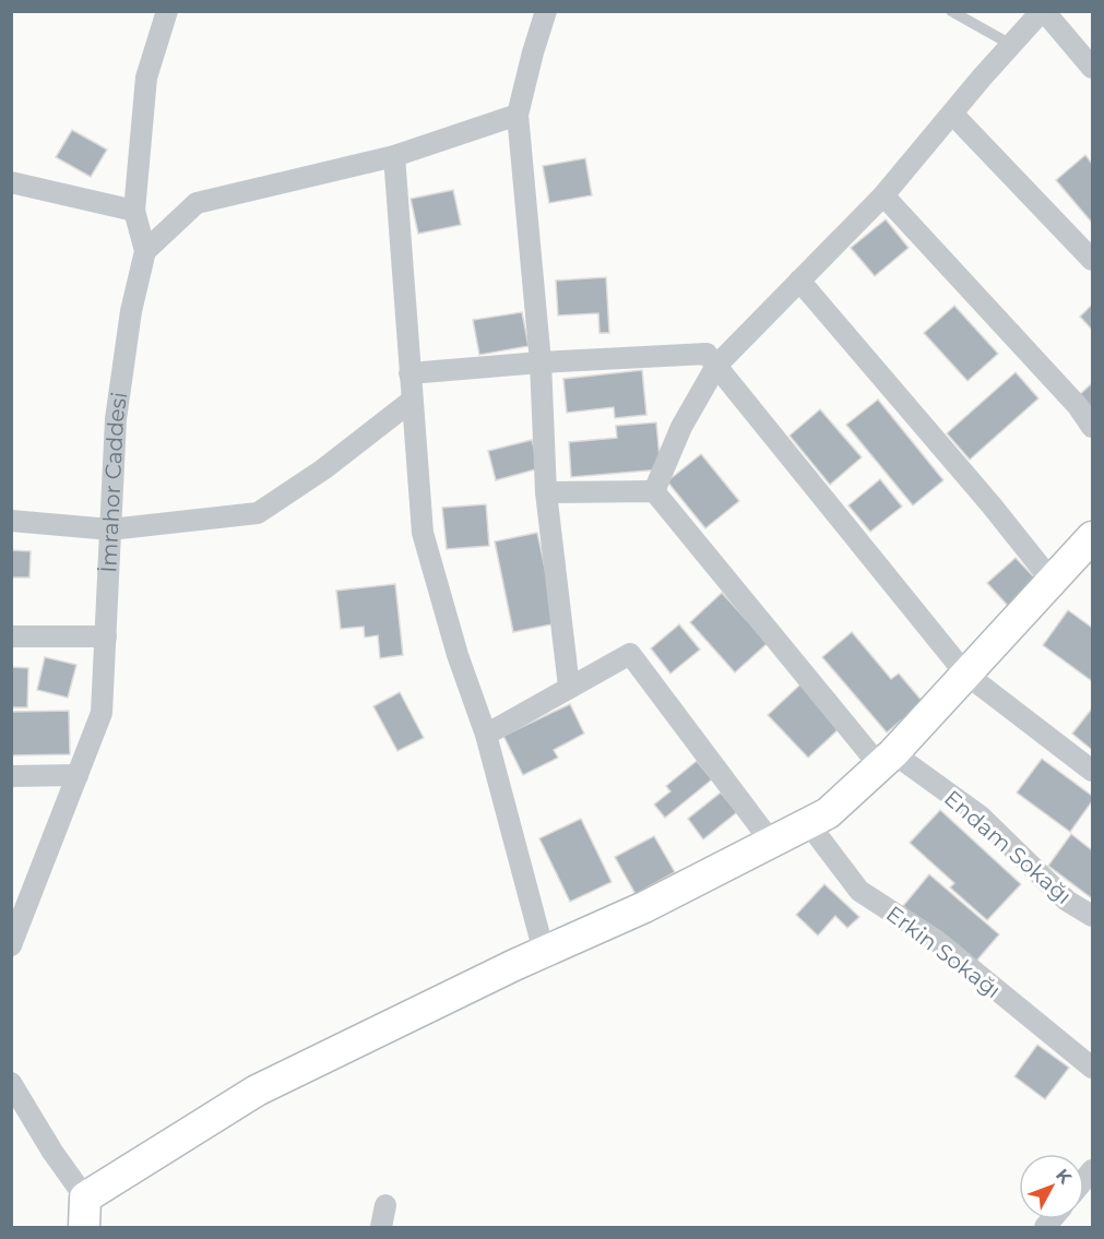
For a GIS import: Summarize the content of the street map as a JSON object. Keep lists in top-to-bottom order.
{
  "streets": {
    "street": ["İmrahor Caddesi", "Endam Sokağı", "Erkin Sokağı"]
  },
  "north": "top right"
}
